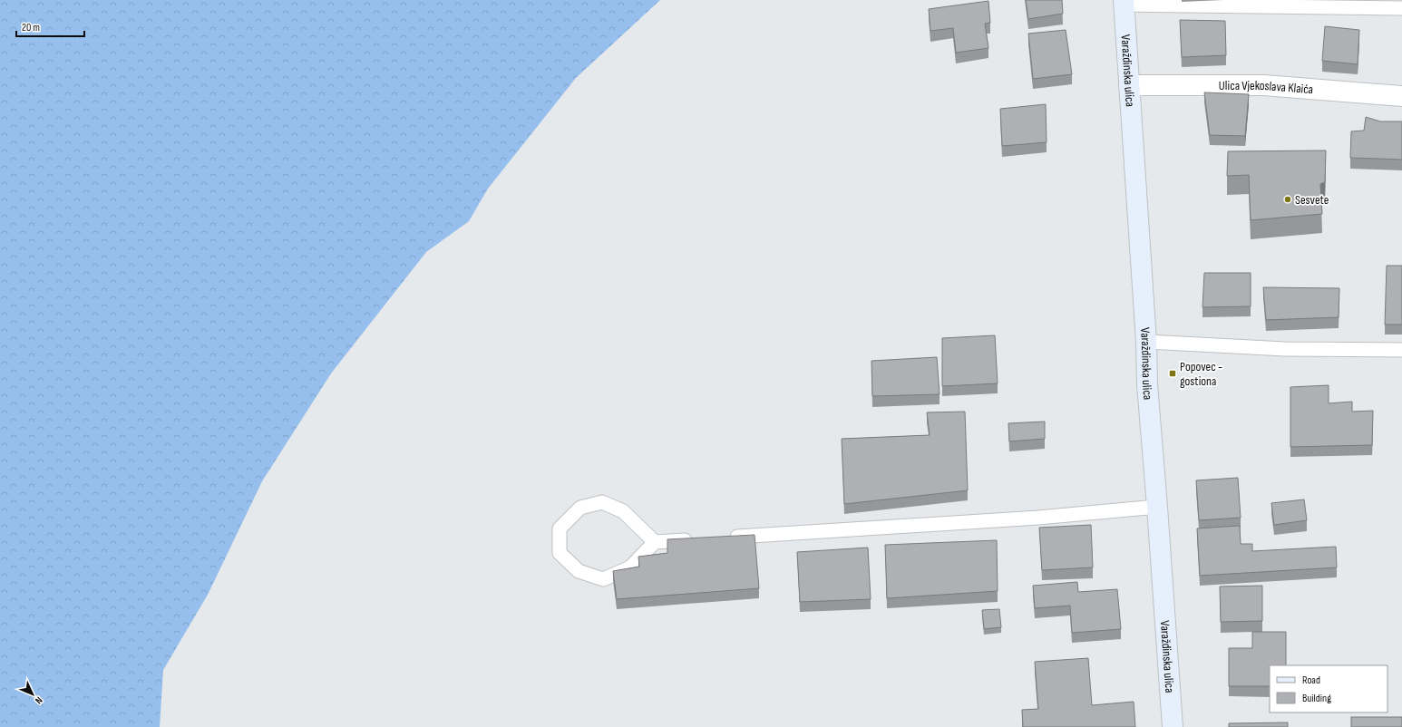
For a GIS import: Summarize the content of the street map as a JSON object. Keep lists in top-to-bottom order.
{
  "streets": {
    "main road": ["Varaždinska ulica"],
    "street": ["Ulica Vjekoslava Klaića"]
  },
  "crossings": [
    ["Varaždinska ulica", "Ulica Vjekoslava Klaića"]
  ],
  "places": {
    "other": ["Sesvete"],
    "transit": ["Popovec - gostiona"]
  },
  "legend": ["Road", "Building"],
  "scale_bar": "20 m",
  "north": "bottom right"
}
